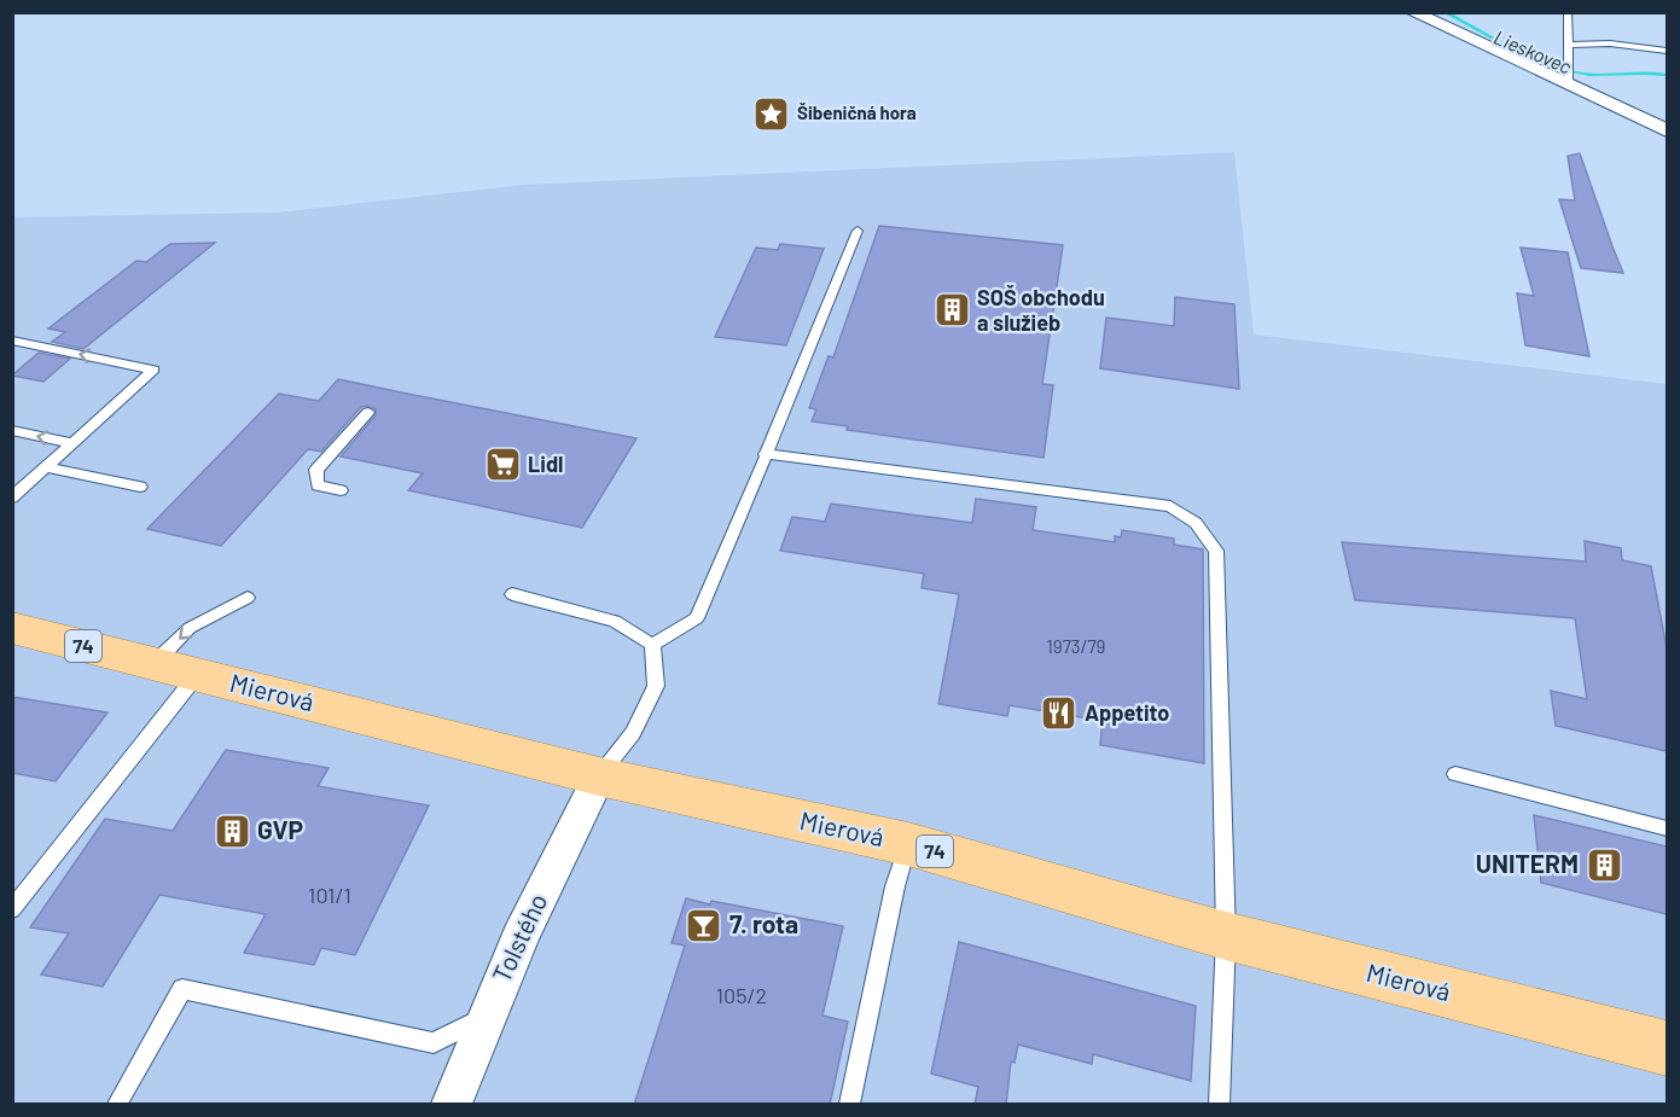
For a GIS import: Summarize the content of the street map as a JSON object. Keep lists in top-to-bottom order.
{
  "streets": {
    "main road": ["74", "Mierová"],
    "street": ["Tolstého"]
  },
  "crossings": [
    ["Mierová", "Tolstého"]
  ],
  "water": ["Lieskovec"],
  "places": {
    "place": ["Šibeničná hora"],
    "building": ["SOŠ obchodu a služieb", "GVP", "UNITERM"],
    "supermarket": ["Lidl"],
    "restaurant": ["Appetito"],
    "bar": ["7. rota"]
  },
  "house_numbers": ["1973/79", "101/1", "105/2"]
}
